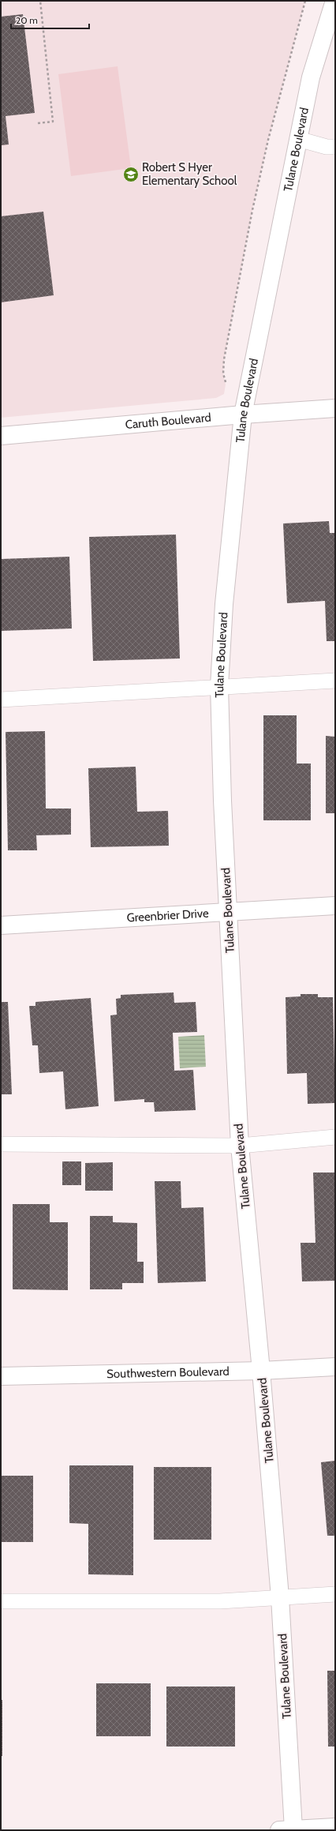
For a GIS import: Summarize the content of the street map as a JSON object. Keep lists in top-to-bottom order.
{
  "streets": {
    "street": [
      "Tulane Boulevard",
      "Caruth Boulevard",
      "Greenbrier Drive",
      "Southwestern Boulevard"
    ]
  },
  "crossings": [
    ["Tulane Boulevard", "Caruth Boulevard"],
    ["Tulane Boulevard", "Greenbrier Drive"],
    ["Tulane Boulevard", "Southwestern Boulevard"]
  ],
  "places": {
    "school or university": ["Robert S Hyer Elementary School"]
  },
  "scale_bar": "20 m"
}
